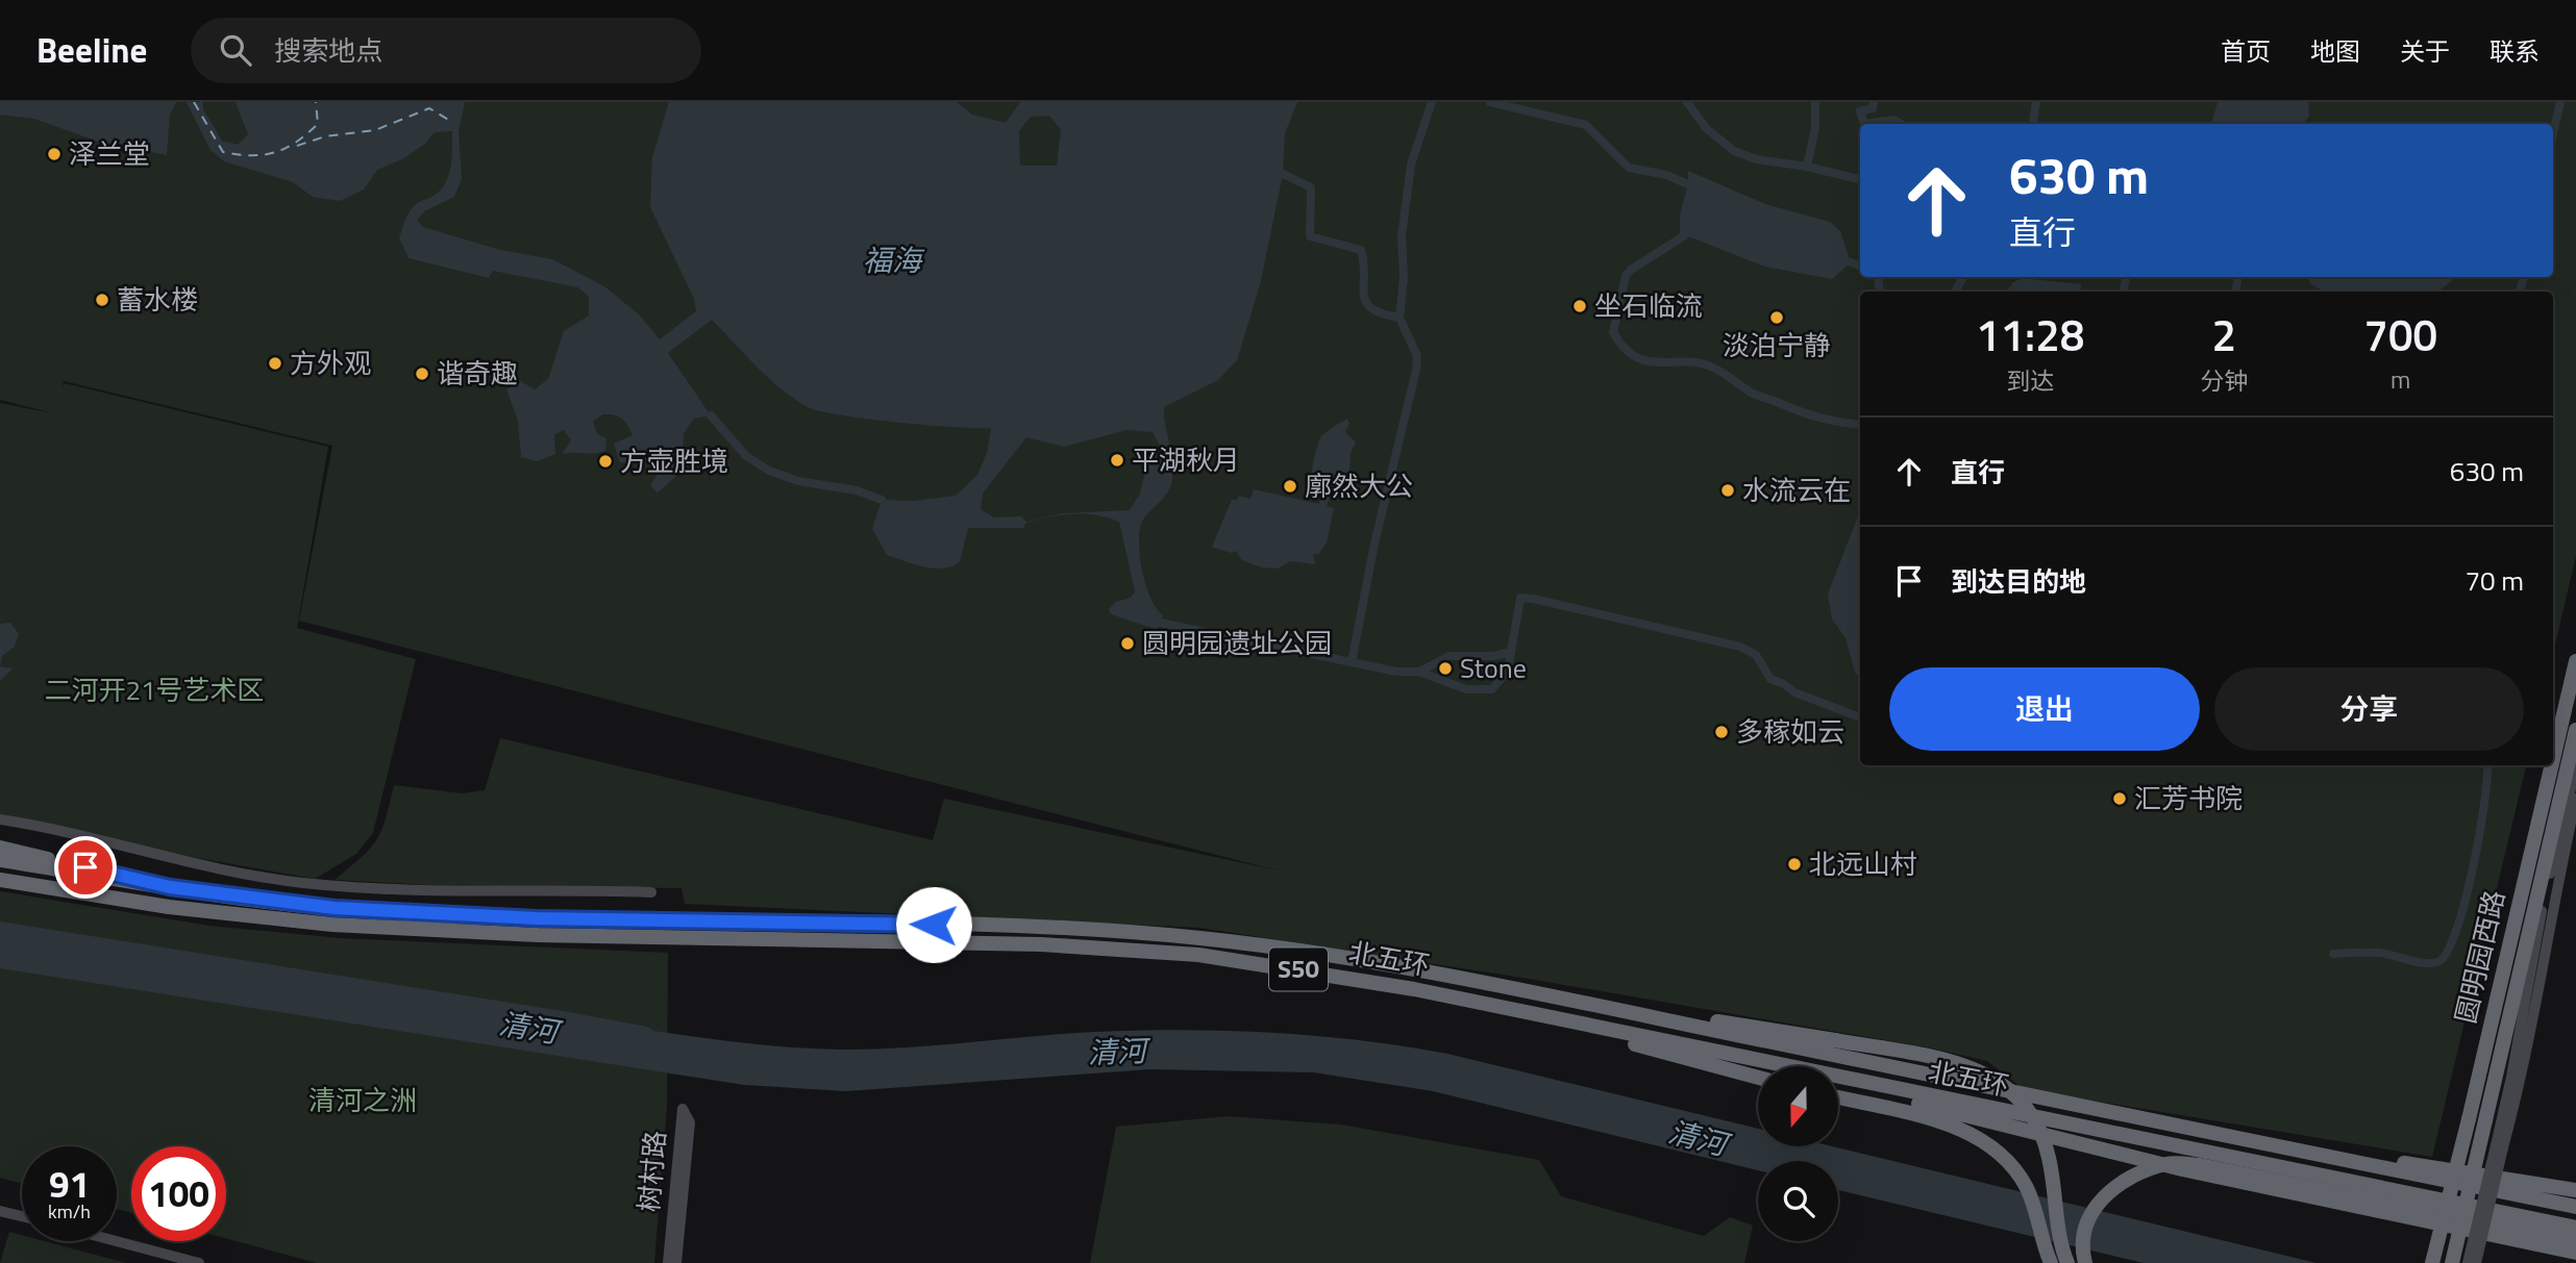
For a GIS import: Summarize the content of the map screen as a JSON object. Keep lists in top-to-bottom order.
{
  "streets": {
    "highway": ["圆明园西路", "北五环", "S50"],
    "street": ["树村路"]
  },
  "water": ["福海", "清河"],
  "parks": ["二河开21号艺术区", "清河之洲"],
  "places": [
    "泽兰堂",
    "蓄水楼",
    "坐石临流",
    "淡泊宁静",
    "方外观",
    "谐奇趣",
    "平湖秋月",
    "方壶胜境",
    "廓然大公",
    "水流云在",
    "圆明园遗址公园",
    "Stone",
    "多稼如云",
    "汇芳书院",
    "北远山村"
  ],
  "north": "bottom",
  "page": {
    "header": "Beeline",
    "search": "搜索地点",
    "nav": [
      "首页",
      "地图",
      "关于",
      "联系"
    ],
    "turn": ["630 m", "直行"],
    "eta": [
      "11:28",
      "到达",
      "2",
      "分钟",
      "700",
      "m"
    ],
    "list": [
      {
        "name": "直行",
        "value": "630 m"
      },
      {
        "name": "到达目的地",
        "value": "70 m"
      }
    ],
    "buttons": ["退出", "分享"],
    "speed": "91 km/h",
    "limit": "100"
  }
}
